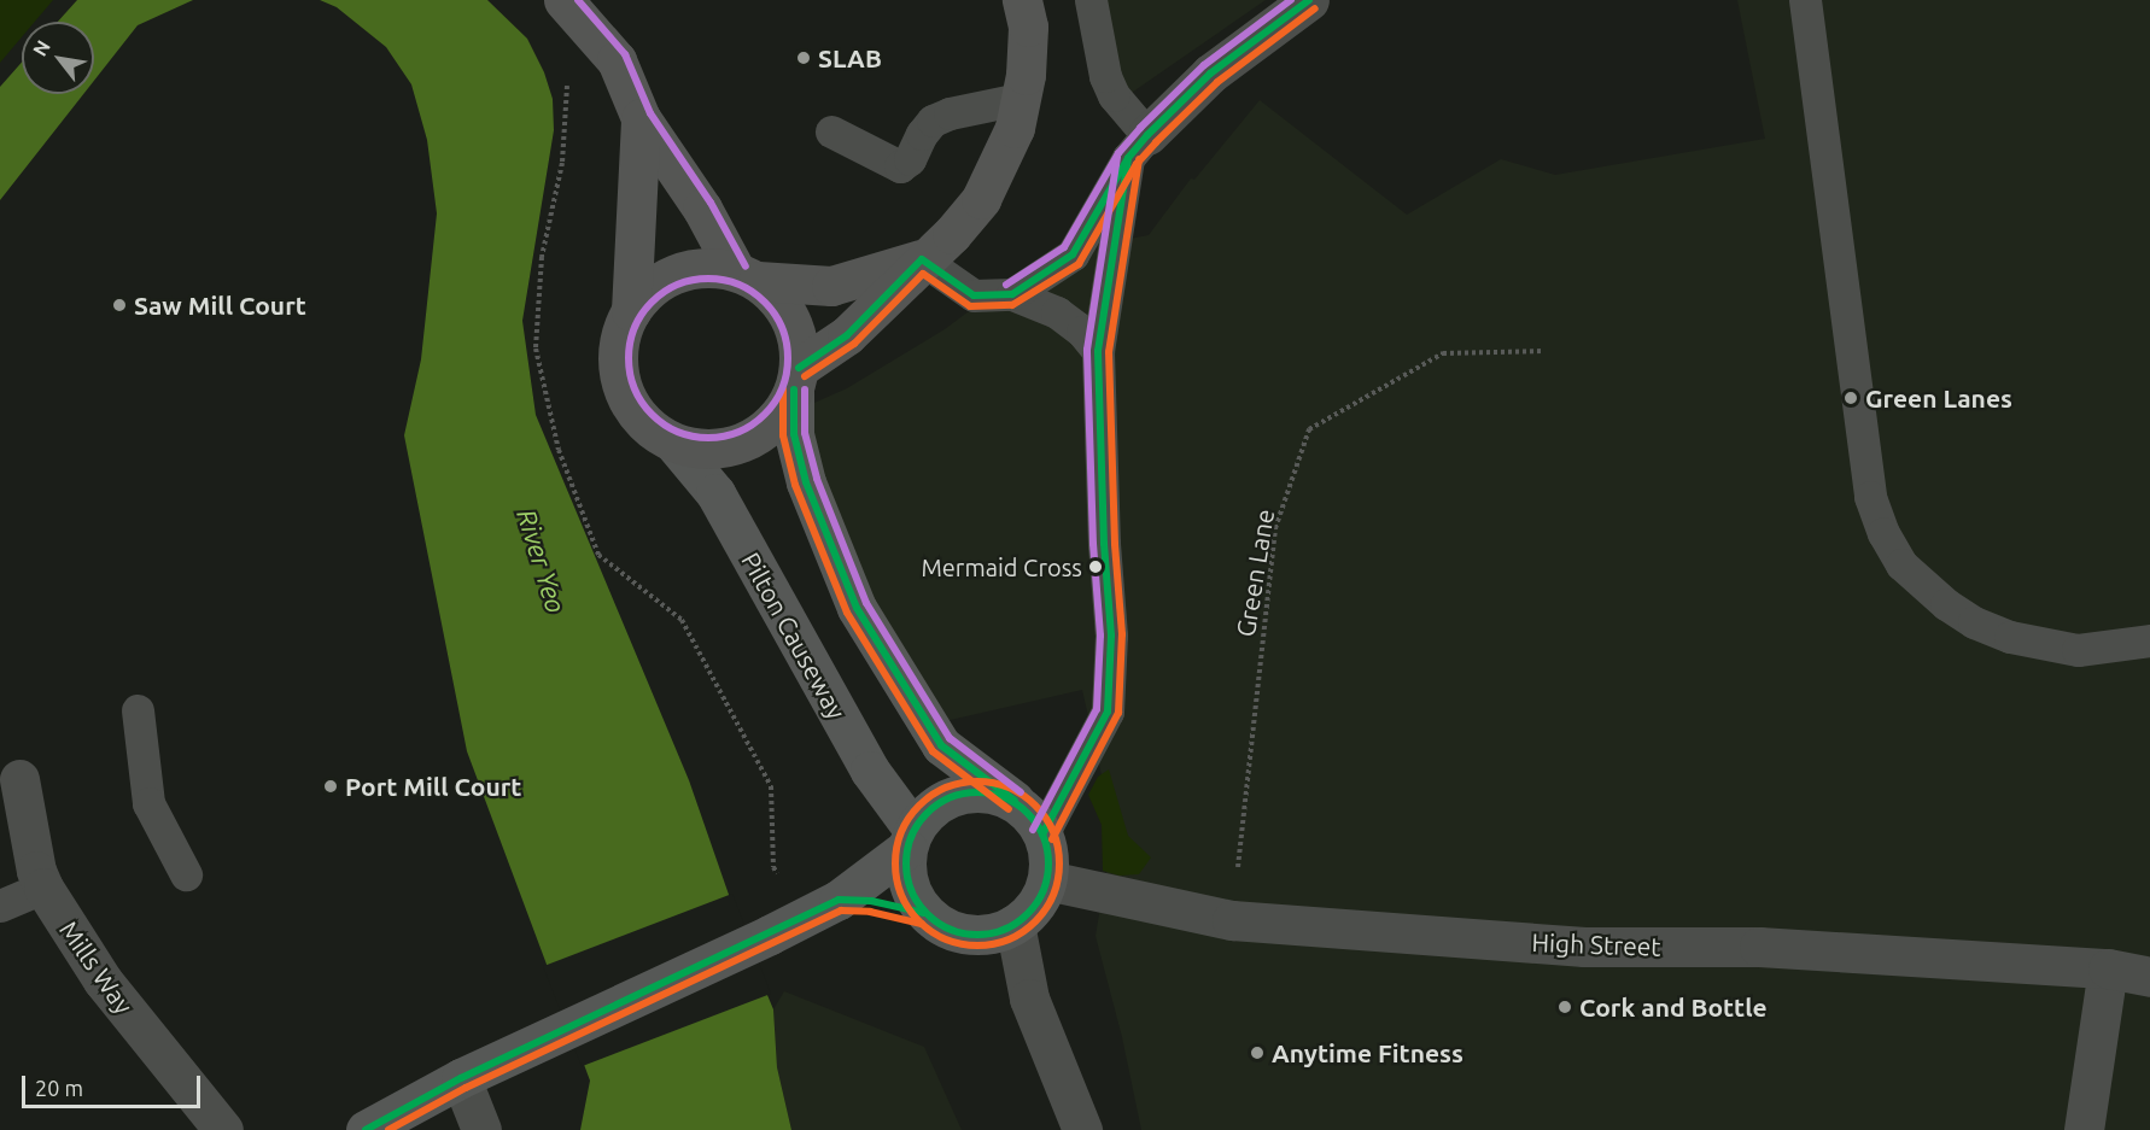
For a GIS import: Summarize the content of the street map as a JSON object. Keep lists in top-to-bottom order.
{
  "streets": {
    "main road": ["Pilton Causeway"],
    "street": ["High Street", "Mills Way"],
    "path": ["Green Lane"]
  },
  "crossings": [
    ["Pilton Causeway", "High Street"]
  ],
  "water": ["River Yeo"],
  "places": [
    "SLAB",
    "Saw Mill Court",
    "Green Lanes",
    "Mermaid Cross",
    "Port Mill Court",
    "Cork and Bottle",
    "Anytime Fitness"
  ],
  "scale_bar": "20 m",
  "north": "top left"
}
